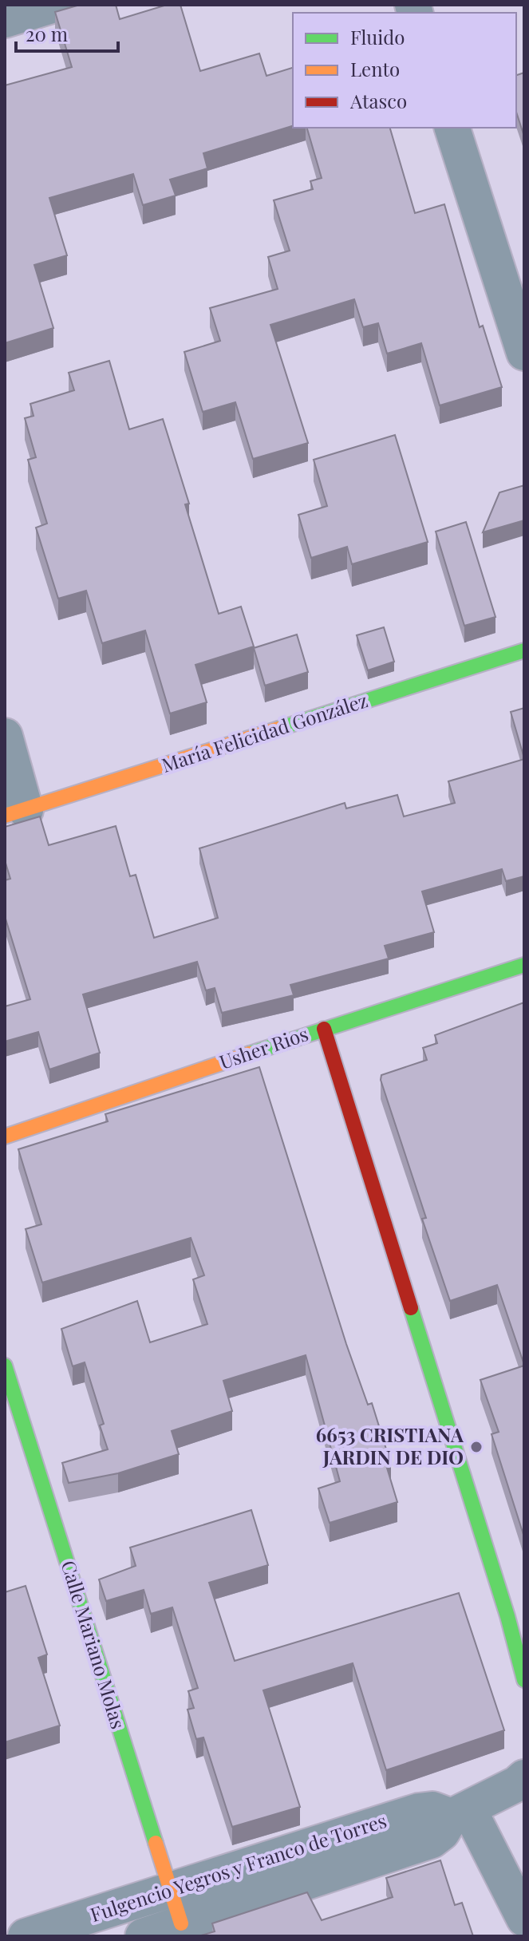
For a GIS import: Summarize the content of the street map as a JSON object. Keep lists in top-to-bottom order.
{
  "streets": {
    "street": [
      "María Felicidad González",
      "Usher Rios",
      "Calle Mariano Molas",
      "Fulgencio Yegros y Franco de Torres"
    ]
  },
  "crossings": [
    ["Calle Mariano Molas", "Fulgencio Yegros y Franco de Torres"]
  ],
  "places": ["6653 CRISTIANA JARDIN DE DIO"],
  "legend": ["Fluido", "Lento", "Atasco"],
  "scale_bar": "20 m"
}
